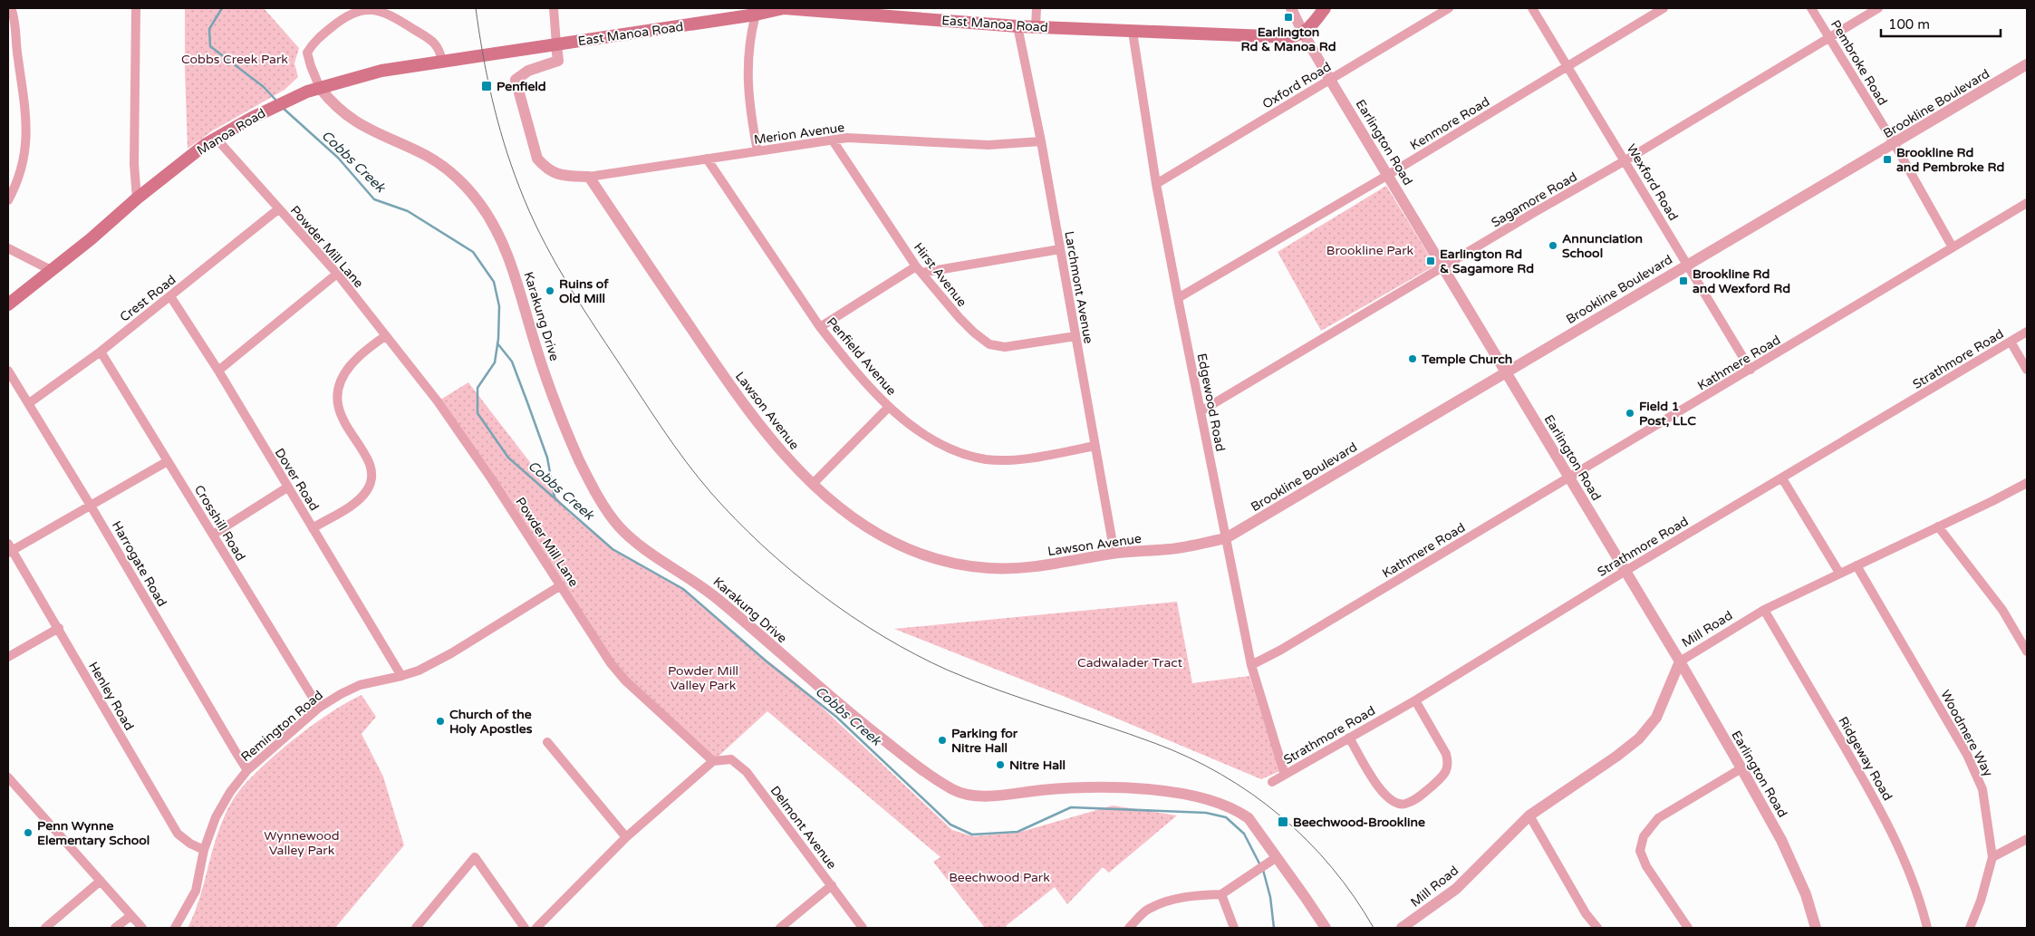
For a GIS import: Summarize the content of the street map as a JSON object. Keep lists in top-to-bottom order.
{
  "streets": {
    "main road": ["East Manoa Road", "Manoa Road"],
    "street": [
      "Pembroke Road",
      "Oxford Road",
      "Brookline Boulevard",
      "Kenmore Road",
      "Merion Avenue",
      "Earlington Road",
      "Wexford Road",
      "Sagamore Road",
      "Powder Mill Lane",
      "Hirst Avenue",
      "Larchmont Avenue",
      "Crest Road",
      "Karakung Drive",
      "Penfield Avenue",
      "Strathmore Road",
      "Kathmere Road",
      "Edgewood Road",
      "Lawson Avenue",
      "Dover Road",
      "Crosshill Road",
      "Harrogate Road",
      "Mill Road",
      "Henley Road",
      "Remington Road",
      "Woodmere Way",
      "Ridgeway Road",
      "Delmont Avenue"
    ]
  },
  "crossings": [
    ["East Manoa Road", "Manoa Road"],
    ["East Manoa Road", "Earlington Road"],
    ["East Manoa Road", "Larchmont Avenue"],
    ["East Manoa Road", "Edgewood Road"],
    ["Pembroke Road", "Brookline Boulevard"],
    ["Pembroke Road", "Sagamore Road"],
    ["Pembroke Road", "Kathmere Road"],
    ["Oxford Road", "Earlington Road"],
    ["Oxford Road", "Edgewood Road"],
    ["Brookline Boulevard", "Earlington Road"],
    ["Brookline Boulevard", "Wexford Road"],
    ["Brookline Boulevard", "Edgewood Road"],
    ["Brookline Boulevard", "Lawson Avenue"],
    ["Kenmore Road", "Earlington Road"],
    ["Kenmore Road", "Wexford Road"],
    ["Kenmore Road", "Edgewood Road"],
    ["Manoa Road", "Powder Mill Lane"],
    ["Manoa Road", "Karakung Drive"],
    ["Merion Avenue", "Hirst Avenue"],
    ["Merion Avenue", "Larchmont Avenue"],
    ["Merion Avenue", "Penfield Avenue"],
    ["Merion Avenue", "Lawson Avenue"],
    ["Earlington Road", "Sagamore Road"],
    ["Earlington Road", "Strathmore Road"],
    ["Earlington Road", "Kathmere Road"],
    ["Earlington Road", "Mill Road"],
    ["Wexford Road", "Sagamore Road"],
    ["Wexford Road", "Kathmere Road"],
    ["Sagamore Road", "Edgewood Road"],
    ["Powder Mill Lane", "Crest Road"],
    ["Powder Mill Lane", "Remington Road"],
    ["Powder Mill Lane", "Delmont Avenue"],
    ["Hirst Avenue", "Larchmont Avenue"],
    ["Larchmont Avenue", "Penfield Avenue"],
    ["Larchmont Avenue", "Lawson Avenue"],
    ["Crest Road", "Dover Road"],
    ["Crest Road", "Crosshill Road"],
    ["Crest Road", "Harrogate Road"],
    ["Strathmore Road", "Edgewood Road"],
    ["Kathmere Road", "Edgewood Road"],
    ["Edgewood Road", "Lawson Avenue"],
    ["Dover Road", "Remington Road"],
    ["Crosshill Road", "Remington Road"],
    ["Harrogate Road", "Remington Road"],
    ["Mill Road", "Woodmere Way"],
    ["Mill Road", "Ridgeway Road"],
    ["Henley Road", "Remington Road"]
  ],
  "water": ["Cobbs Creek"],
  "parks": [
    "Cobbs Creek Park",
    "Brookline Park",
    "Cadwalader Tract",
    "Powder Mill Valley Park",
    "Wynnewood Valley Park",
    "Beechwood Park"
  ],
  "places": {
    "transit": [
      "Earlington Rd & Manoa Rd",
      "Penfield",
      "Brookline Rd and Pembroke Rd",
      "Earlington Rd & Sagamore Rd",
      "Brookline Rd and Wexford Rd",
      "Beechwood-Brookline"
    ],
    "other": [
      "Annunciation School",
      "Ruins of Old Mill",
      "Temple Church",
      "Field 1 Post, LLC",
      "Church of the Holy Apostles",
      "Parking for Nitre Hall",
      "Nitre Hall",
      "Penn Wynne Elementary School"
    ]
  },
  "scale_bar": "100 m"
}
